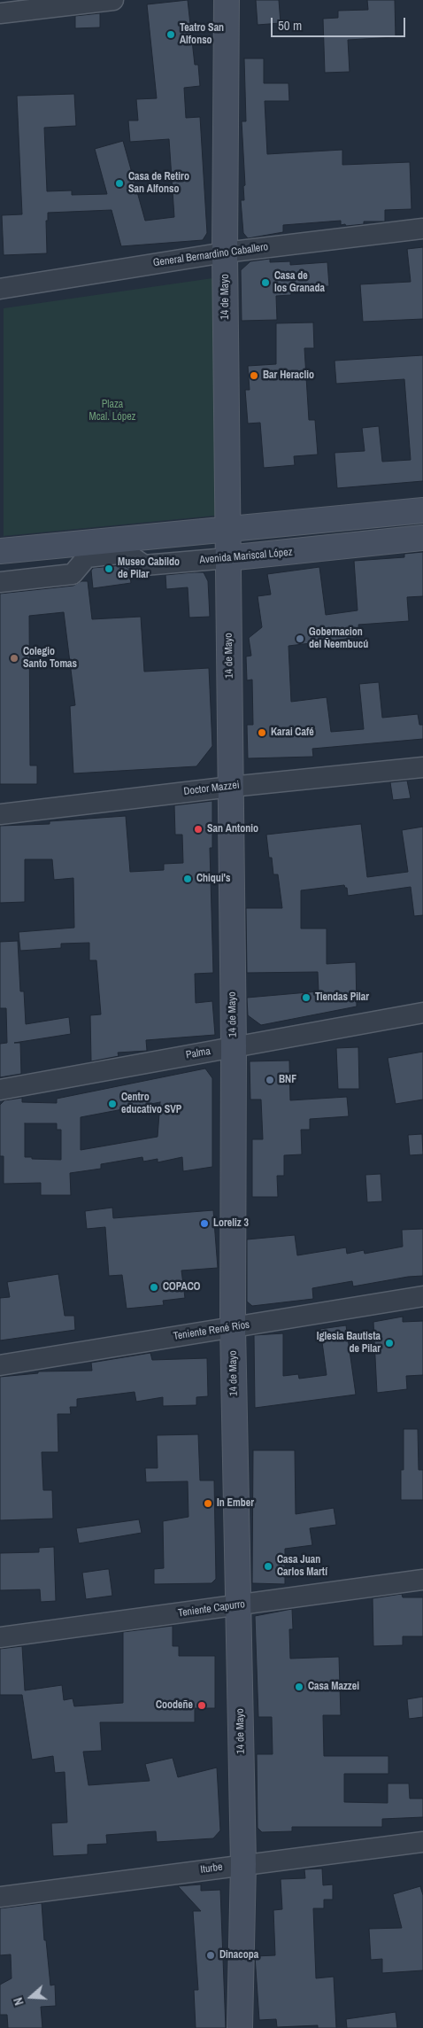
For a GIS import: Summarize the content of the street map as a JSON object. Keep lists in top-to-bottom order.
{
  "streets": {
    "main road": ["14 de Mayo", "Avenida Mariscal López"],
    "street": [
      "General Bernardino Caballero",
      "Doctor Mazzei",
      "Palma",
      "Teniente René Ríos",
      "Teniente Capurro",
      "Iturbe"
    ]
  },
  "crossings": [
    ["General Bernardino Caballero", "14 de Mayo"],
    ["14 de Mayo", "Avenida Mariscal López"],
    ["14 de Mayo", "Doctor Mazzei"],
    ["14 de Mayo", "Palma"],
    ["14 de Mayo", "Teniente René Ríos"],
    ["14 de Mayo", "Teniente Capurro"],
    ["14 de Mayo", "Iturbe"]
  ],
  "parks": ["Plaza Mcal. López"],
  "places": [
    "Teatro San Alfonso",
    "Casa de Retiro San Alfonso",
    "Casa de los Granada",
    "Bar Heraclio",
    "Museo Cabildo de Pilar",
    "Gobernacion del Ñeembucú",
    "Colegio Santo Tomas",
    "Karai Café",
    "San Antonio",
    "Chiqui's",
    "Tiendas Pilar",
    "BNF",
    "Centro educativo SVP",
    "Loreliz 3",
    "COPACO",
    "Iglesia Bautista de Pilar",
    "In Ember",
    "Casa Juan Carlos Martí",
    "Casa Mazzei",
    "Coodeñe",
    "Dinacopa"
  ],
  "scale_bar": "50 m",
  "north": "left"
}
